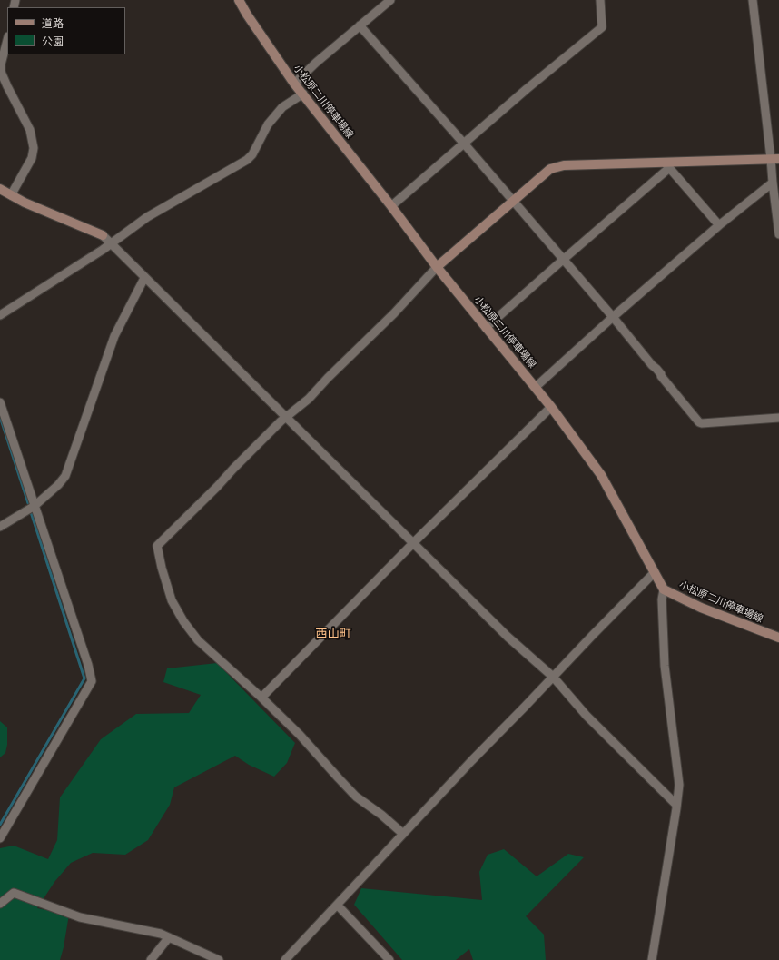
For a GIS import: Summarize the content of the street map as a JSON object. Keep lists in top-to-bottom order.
{
  "streets": {
    "main road": ["小松原二川停車場線"]
  },
  "districts": ["西山町"],
  "legend": ["道路", "公園"]
}
